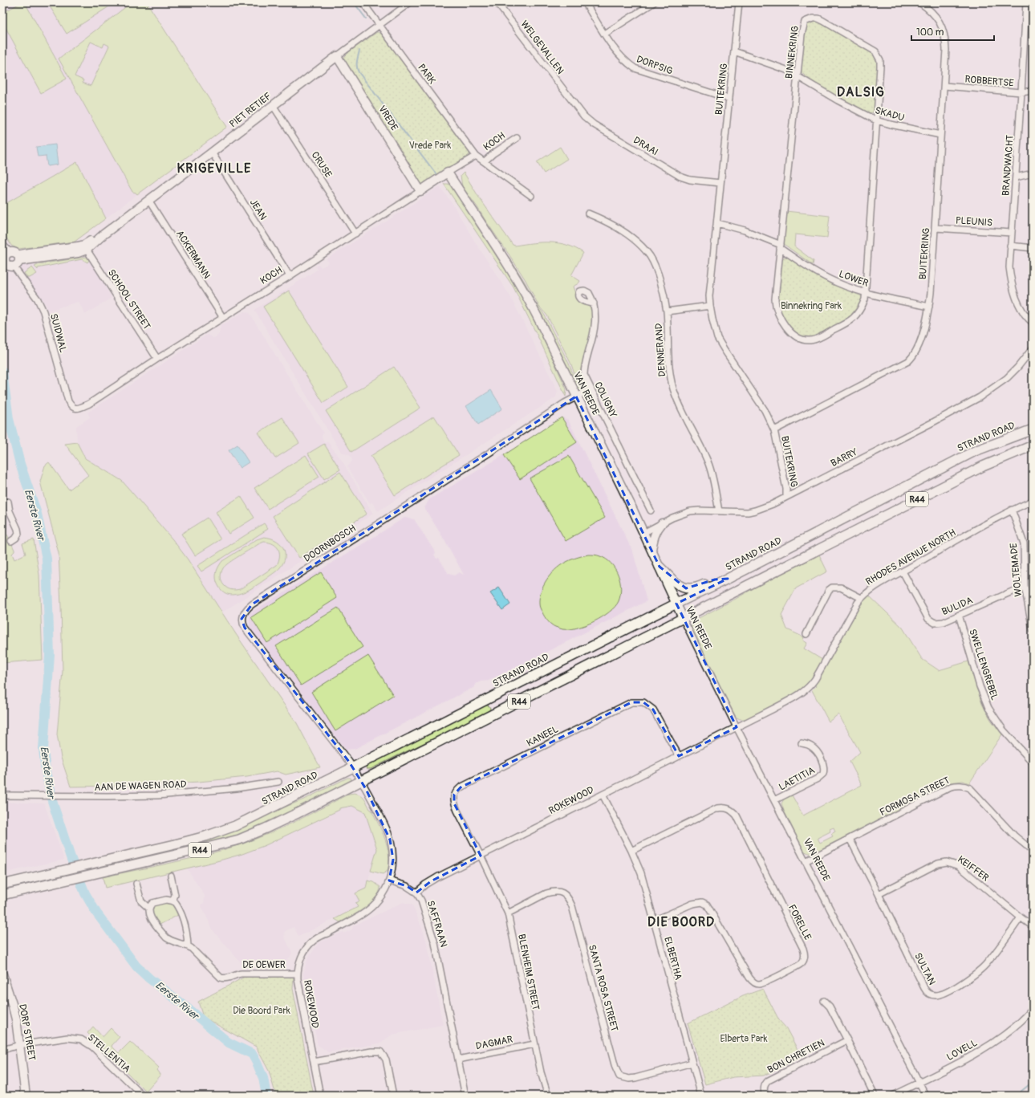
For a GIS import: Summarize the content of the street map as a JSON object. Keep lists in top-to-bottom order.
{
  "streets": {
    "main road": ["STRAND ROAD", "R44"],
    "street": [
      "WELGEVALLEN",
      "BINNEKRING",
      "DORPSIG",
      "PARK",
      "ROBBERTSE",
      "BUITEKRING",
      "PIET RETIEF",
      "SKADU",
      "VREDE",
      "KOCH",
      "DRAAI",
      "CRUSE",
      "BRANDWACHT",
      "JEAN",
      "PLEUNIS",
      "ACKERMANN",
      "LOWER",
      "SCHOOL STREET",
      "SUIDWAL",
      "DENNERAND",
      "VAN REEDE",
      "COLIGNY",
      "BARRY",
      "DOORNBOSCH",
      "RHODES AVENUE NORTH",
      "WOLTEMADE",
      "BULIDA",
      "SWELLENGREBEL",
      "KANEEL",
      "LAETITIA",
      "AAN DE WAGEN ROAD",
      "FORMOSA STREET",
      "ROKEWOOD",
      "KEIFFER",
      "FORELLE",
      "SAFFRAAN",
      "ELBERTHA",
      "DE OEWER",
      "SULTAN",
      "BLENHEIM STREET",
      "SANTA ROSA STREET",
      "DORP STREET",
      "DAGMAR",
      "LOVELL",
      "STELLENTIA",
      "BON CHRETIEN"
    ]
  },
  "crossings": [
    ["WELGEVALLEN", "DRAAI"],
    ["BINNEKRING", "SKADU"],
    ["BINNEKRING", "LOWER"],
    ["DORPSIG", "BUITEKRING"],
    ["PARK", "PIET RETIEF"],
    ["PARK", "KOCH"],
    ["ROBBERTSE", "BUITEKRING"],
    ["ROBBERTSE", "BRANDWACHT"],
    ["BUITEKRING", "SKADU"],
    ["BUITEKRING", "DRAAI"],
    ["BUITEKRING", "PLEUNIS"],
    ["BUITEKRING", "LOWER"],
    ["BUITEKRING", "BARRY"],
    ["PIET RETIEF", "VREDE"],
    ["PIET RETIEF", "CRUSE"],
    ["PIET RETIEF", "JEAN"],
    ["PIET RETIEF", "ACKERMANN"],
    ["PIET RETIEF", "SCHOOL STREET"],
    ["PIET RETIEF", "SUIDWAL"],
    ["VREDE", "KOCH"],
    ["KOCH", "CRUSE"],
    ["KOCH", "JEAN"],
    ["KOCH", "ACKERMANN"],
    ["KOCH", "SCHOOL STREET"],
    ["KOCH", "SUIDWAL"],
    ["KOCH", "VAN REEDE"],
    ["BRANDWACHT", "PLEUNIS"],
    ["DENNERAND", "BARRY"],
    ["VAN REEDE", "STRAND ROAD"],
    ["VAN REEDE", "BARRY"],
    ["VAN REEDE", "R44"],
    ["VAN REEDE", "DOORNBOSCH"],
    ["VAN REEDE", "RHODES AVENUE NORTH"],
    ["VAN REEDE", "LAETITIA"],
    ["VAN REEDE", "FORMOSA STREET"],
    ["VAN REEDE", "ROKEWOOD"],
    ["VAN REEDE", "LOVELL"],
    ["COLIGNY", "DOORNBOSCH"],
    ["STRAND ROAD", "DOORNBOSCH"],
    ["R44", "DOORNBOSCH"],
    ["RHODES AVENUE NORTH", "WOLTEMADE"],
    ["RHODES AVENUE NORTH", "BULIDA"],
    ["RHODES AVENUE NORTH", "ROKEWOOD"],
    ["WOLTEMADE", "BULIDA"],
    ["BULIDA", "SWELLENGREBEL"],
    ["KANEEL", "ROKEWOOD"],
    ["KANEEL", "BLENHEIM STREET"],
    ["FORMOSA STREET", "SULTAN"],
    ["ROKEWOOD", "SAFFRAAN"],
    ["ROKEWOOD", "ELBERTHA"],
    ["ROKEWOOD", "DE OEWER"],
    ["ROKEWOOD", "BLENHEIM STREET"],
    ["KEIFFER", "SULTAN"],
    ["FORELLE", "ELBERTHA"],
    ["SAFFRAAN", "DAGMAR"],
    ["ELBERTHA", "SANTA ROSA STREET"],
    ["BLENHEIM STREET", "SANTA ROSA STREET"],
    ["BLENHEIM STREET", "DAGMAR"],
    ["DORP STREET", "STELLENTIA"]
  ],
  "districts": ["DALSIG", "KRIGEVILLE", "DIE BOORD"],
  "water": ["Eerste River"],
  "parks": [
    "Vrede Park",
    "Binnekring Park",
    "Die Boord Park",
    "Elberta Park"
  ],
  "scale_bar": "100 m"
}
